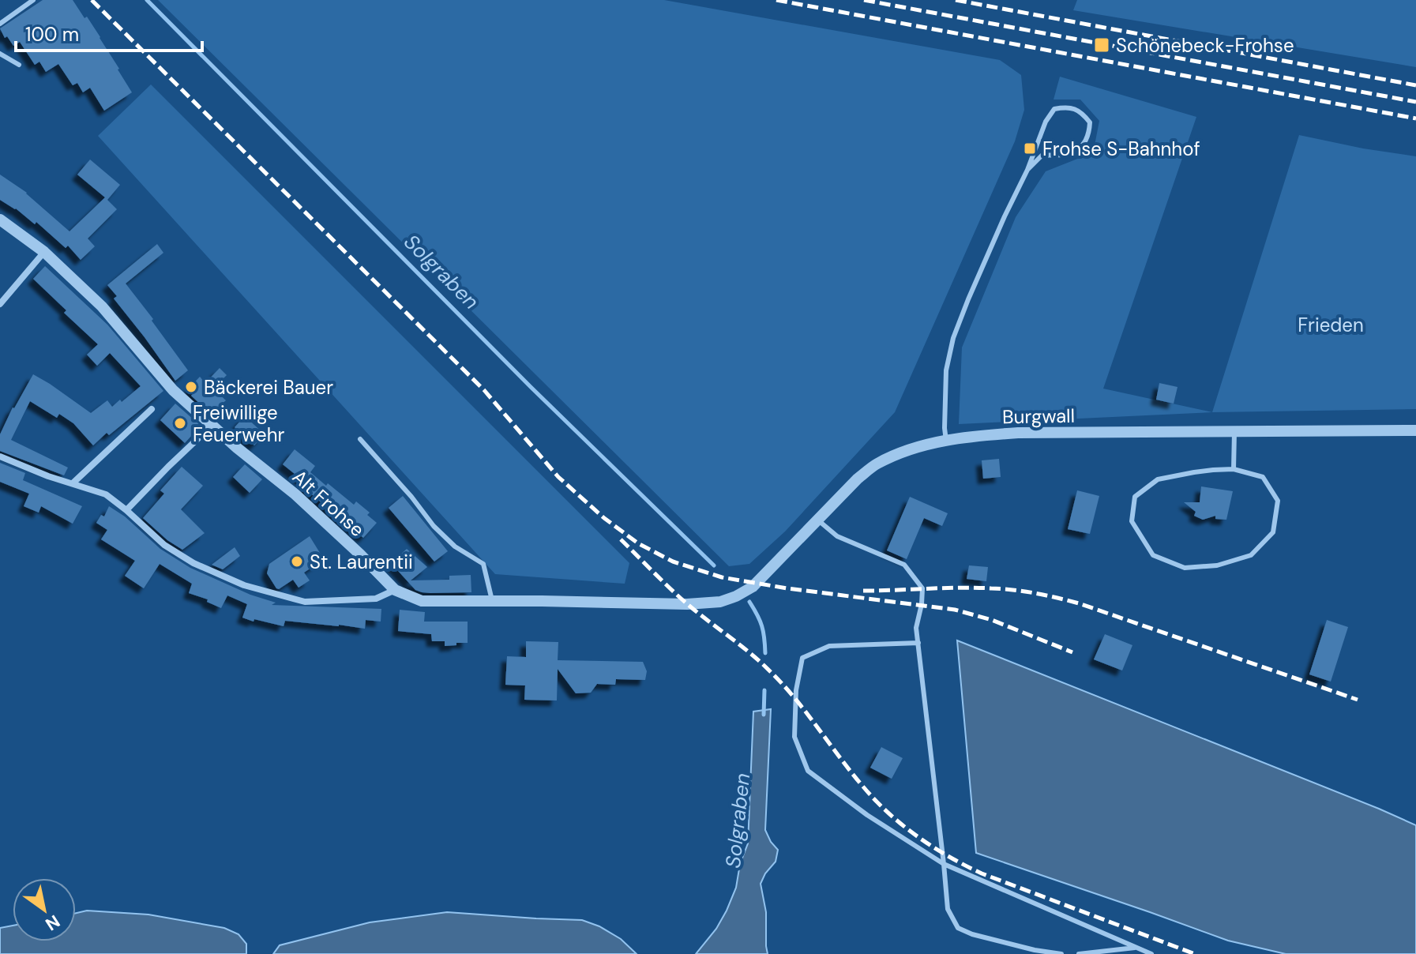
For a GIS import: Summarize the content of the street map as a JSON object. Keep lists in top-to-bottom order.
{
  "streets": {
    "street": ["Burgwall", "Alt Frohse"]
  },
  "crossings": [
    ["Burgwall", "Alt Frohse"]
  ],
  "water": ["Solgraben"],
  "parks": ["Frieden"],
  "places": {
    "transit": ["Schönebeck-Frohse", "Frohse S-Bahnhof"],
    "other": ["Bäckerei Bauer", "Freiwillige Feuerwehr", "St. Laurentii"]
  },
  "scale_bar": "100 m",
  "north": "bottom right"
}
